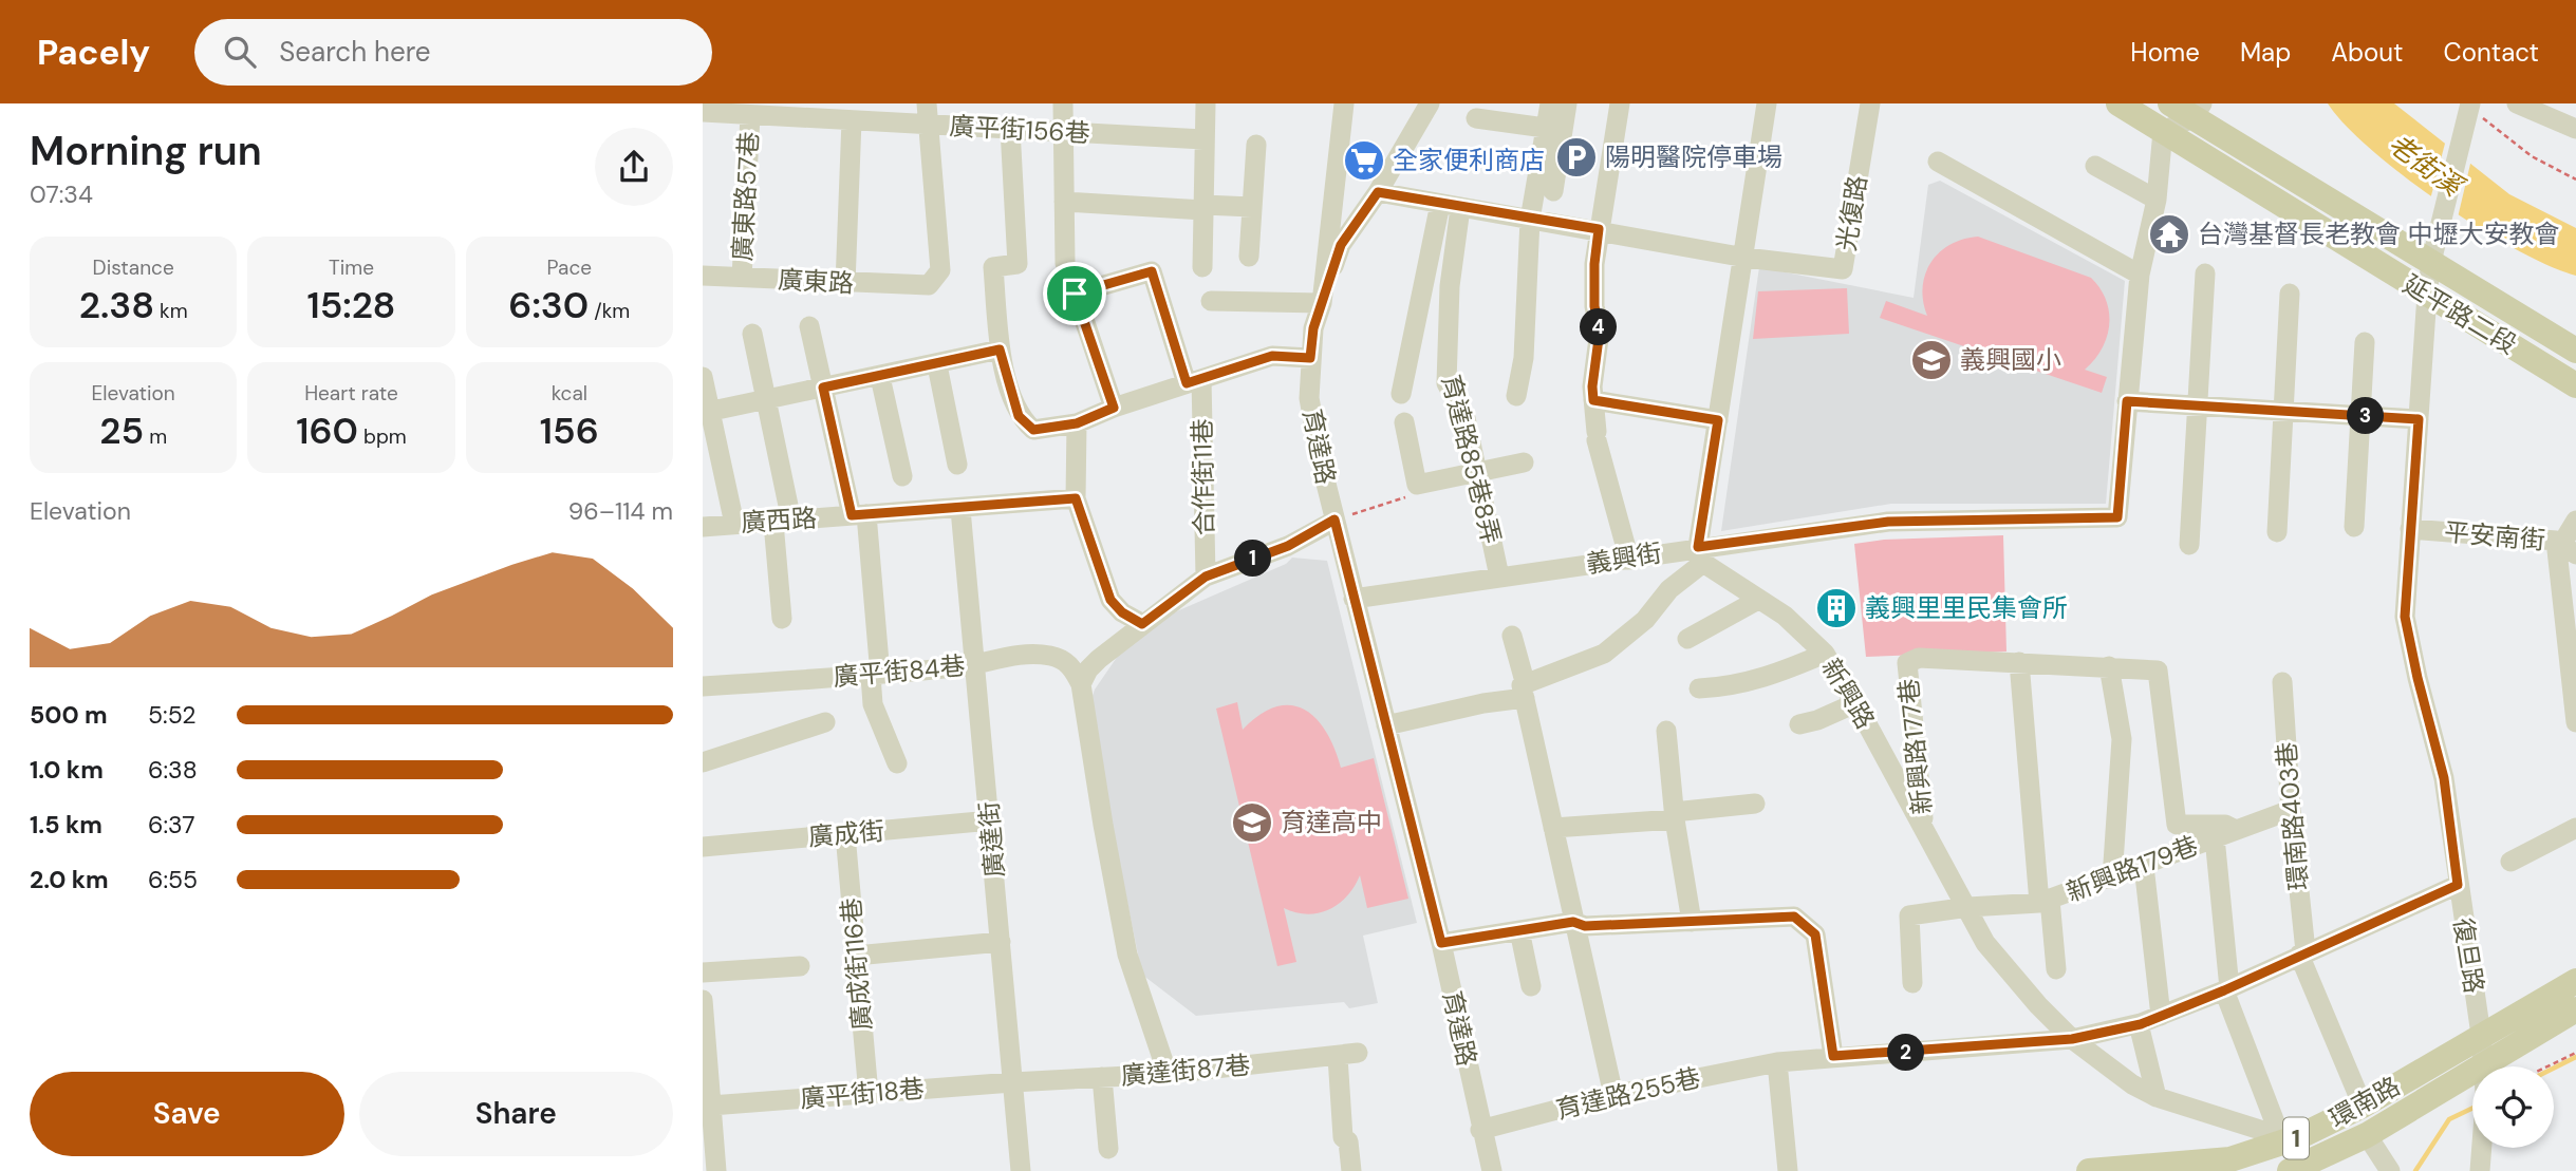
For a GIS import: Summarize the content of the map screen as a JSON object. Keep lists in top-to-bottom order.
{
  "streets": {
    "main road": ["延平路二段", "環南路", "1"],
    "street": [
      "廣平街156巷",
      "廣東路57巷",
      "光復路",
      "廣東路",
      "育達路",
      "育達路85巷8弄",
      "合作街11巷",
      "廣西路",
      "平安南街",
      "義興街",
      "廣平街84巷",
      "新興路",
      "新興路177巷",
      "環南路403巷",
      "廣成街",
      "廣達街",
      "新興路179巷",
      "復旦路",
      "廣成街116巷",
      "廣達街87巷",
      "廣平街18巷",
      "育達路255巷"
    ]
  },
  "crossings": [
    ["廣平街156巷", "廣東路57巷"],
    ["廣平街156巷", "廣東路"],
    ["廣東路57巷", "廣東路"],
    ["延平路二段", "復旦路"],
    ["育達路", "義興街"],
    ["育達路", "育達路255巷"],
    ["育達路85巷8弄", "義興街"],
    ["廣西路", "廣達街"],
    ["平安南街", "復旦路"],
    ["義興街", "新興路"],
    ["廣平街84巷", "廣達街"],
    ["新興路", "新興路177巷"],
    ["新興路", "新興路179巷"],
    ["新興路", "育達路255巷"],
    ["新興路", "環南路"],
    ["環南路403巷", "新興路179巷"],
    ["環南路403巷", "育達路255巷"],
    ["環南路403巷", "環南路"],
    ["廣成街", "廣達街"],
    ["廣成街", "廣成街116巷"],
    ["廣達街", "廣達街87巷"],
    ["廣達街", "廣平街18巷"],
    ["復旦路", "育達路255巷"],
    ["復旦路", "環南路"],
    ["廣成街116巷", "廣平街18巷"],
    ["廣達街87巷", "廣平街18巷"]
  ],
  "water": ["老街溪"],
  "places": {
    "parking": ["陽明醫院停車場"],
    "supermarket": ["全家便利商店"],
    "temple": ["台灣基督長老教會 中壢大安教會"],
    "school or university": ["義興國小", "育達高中"],
    "building": ["義興里里民集會所"]
  },
  "page": {
    "header": "Pacely",
    "search": "Search here",
    "nav": [
      "Home",
      "Map",
      "About",
      "Contact"
    ],
    "heading": ["Morning run", "07:34"],
    "stats": [
      ["Distance", "2.38 km"],
      ["Time", "15:28"],
      ["Pace", "6:30 /km"],
      ["Elevation", "25 m"],
      ["Heart rate", "160 bpm"],
      ["kcal", "156"]
    ],
    "pins": [
      "4",
      "3",
      "1",
      "2"
    ],
    "chart": ["Elevation", "96–114 m"],
    "list": [
      {
        "name": "500 m",
        "note": "5:52"
      },
      {
        "name": "1.0 km",
        "note": "6:38"
      },
      {
        "name": "1.5 km",
        "note": "6:37"
      },
      {
        "name": "2.0 km",
        "note": "6:55"
      }
    ],
    "buttons": ["Save", "Share"]
  }
}
